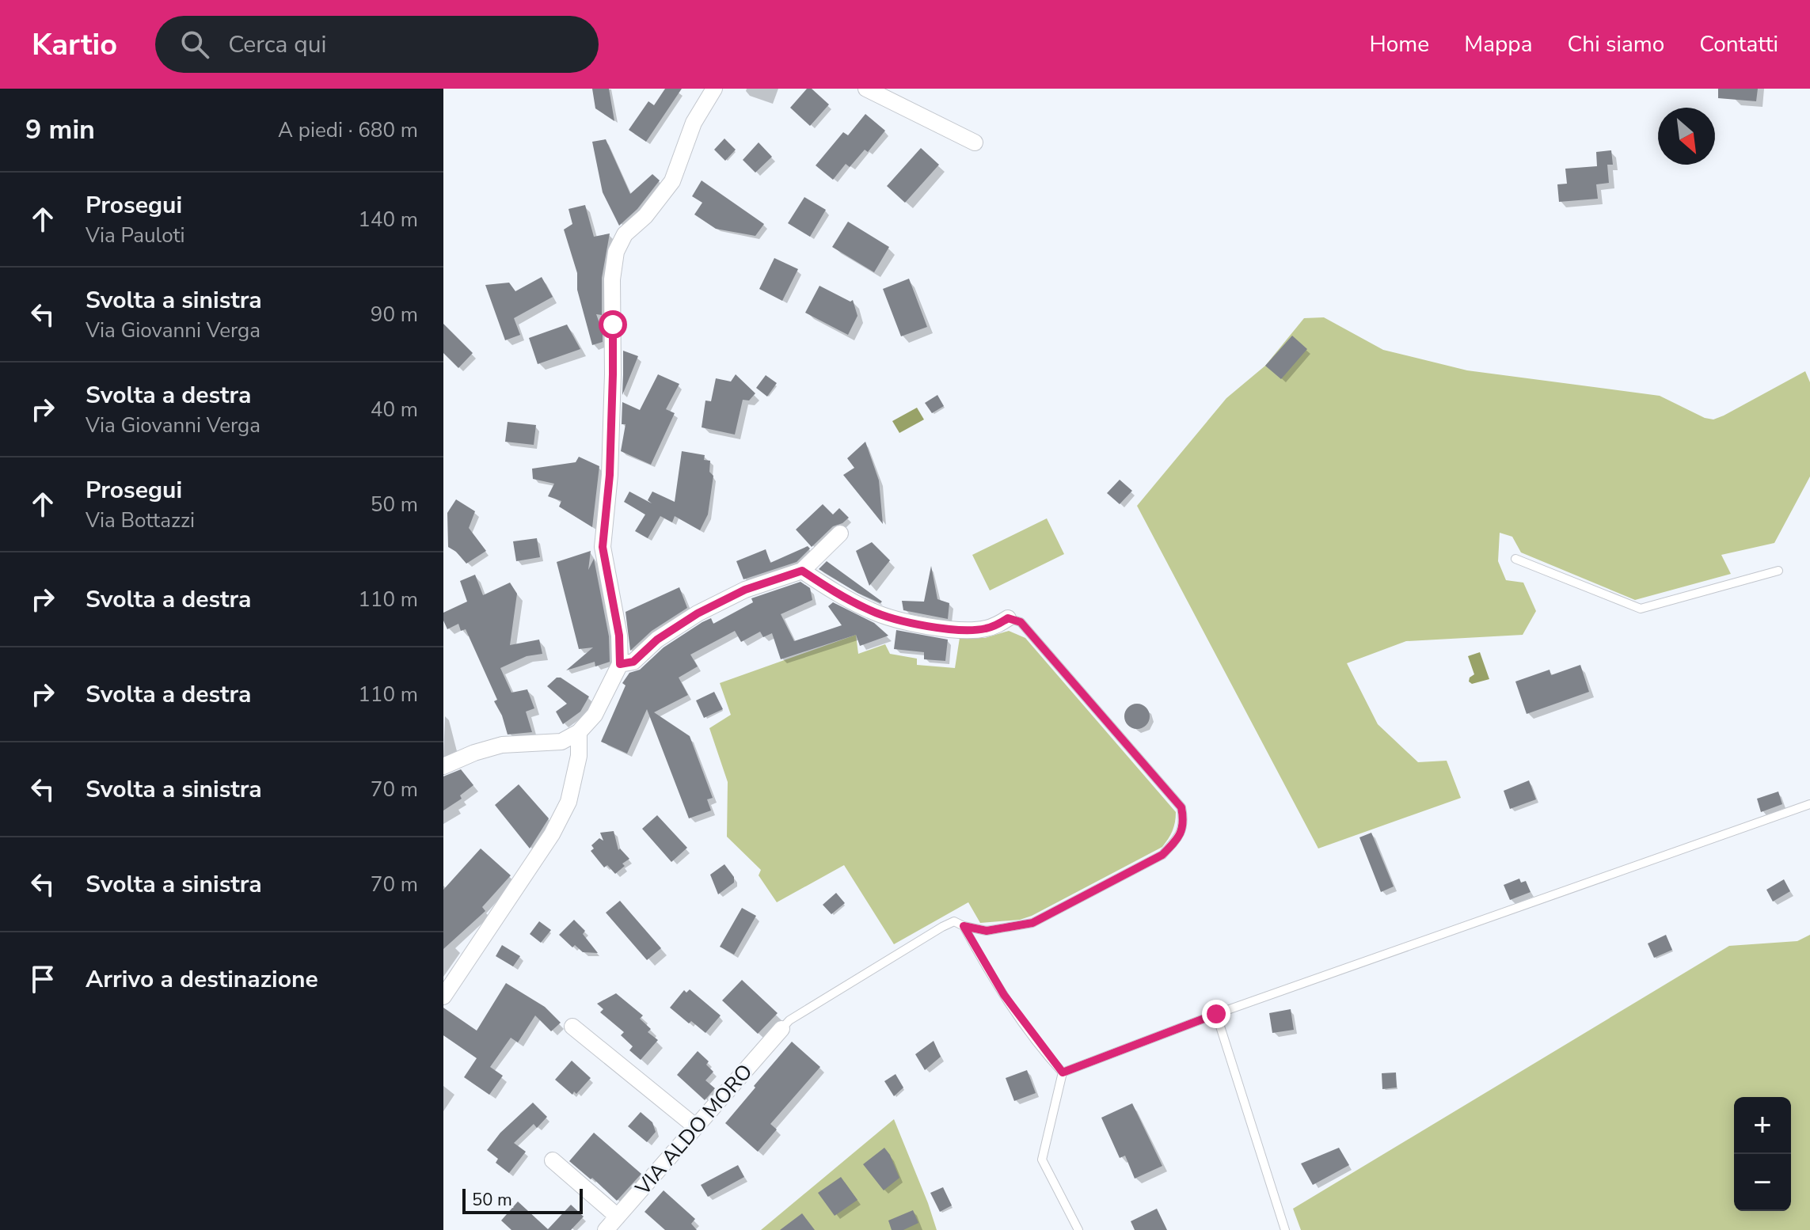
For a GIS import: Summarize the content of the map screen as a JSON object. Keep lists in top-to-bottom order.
{
  "streets": {
    "street": ["VIA ALDO MORO"]
  },
  "scale_bar": "50 m",
  "north": "bottom right",
  "page": {
    "header": "Kartio",
    "search": "Cerca qui",
    "nav": [
      "Home",
      "Mappa",
      "Chi siamo",
      "Contatti"
    ],
    "heading": ["9 min", "A piedi · 680 m"],
    "list": [
      ["Prosegui", "Via Pauloti", "140 m"],
      ["Svolta a sinistra", "Via Giovanni Verga", "90 m"],
      ["Svolta a destra", "Via Giovanni Verga", "40 m"],
      ["Prosegui", "Via Bottazzi", "50 m"],
      ["Svolta a destra", "110 m"],
      ["Svolta a destra", "110 m"],
      ["Svolta a sinistra", "70 m"],
      ["Svolta a sinistra", "70 m"],
      "Arrivo a destinazione"
    ],
    "map_buttons": ["+", "−"],
    "scale": "50 m"
  }
}
